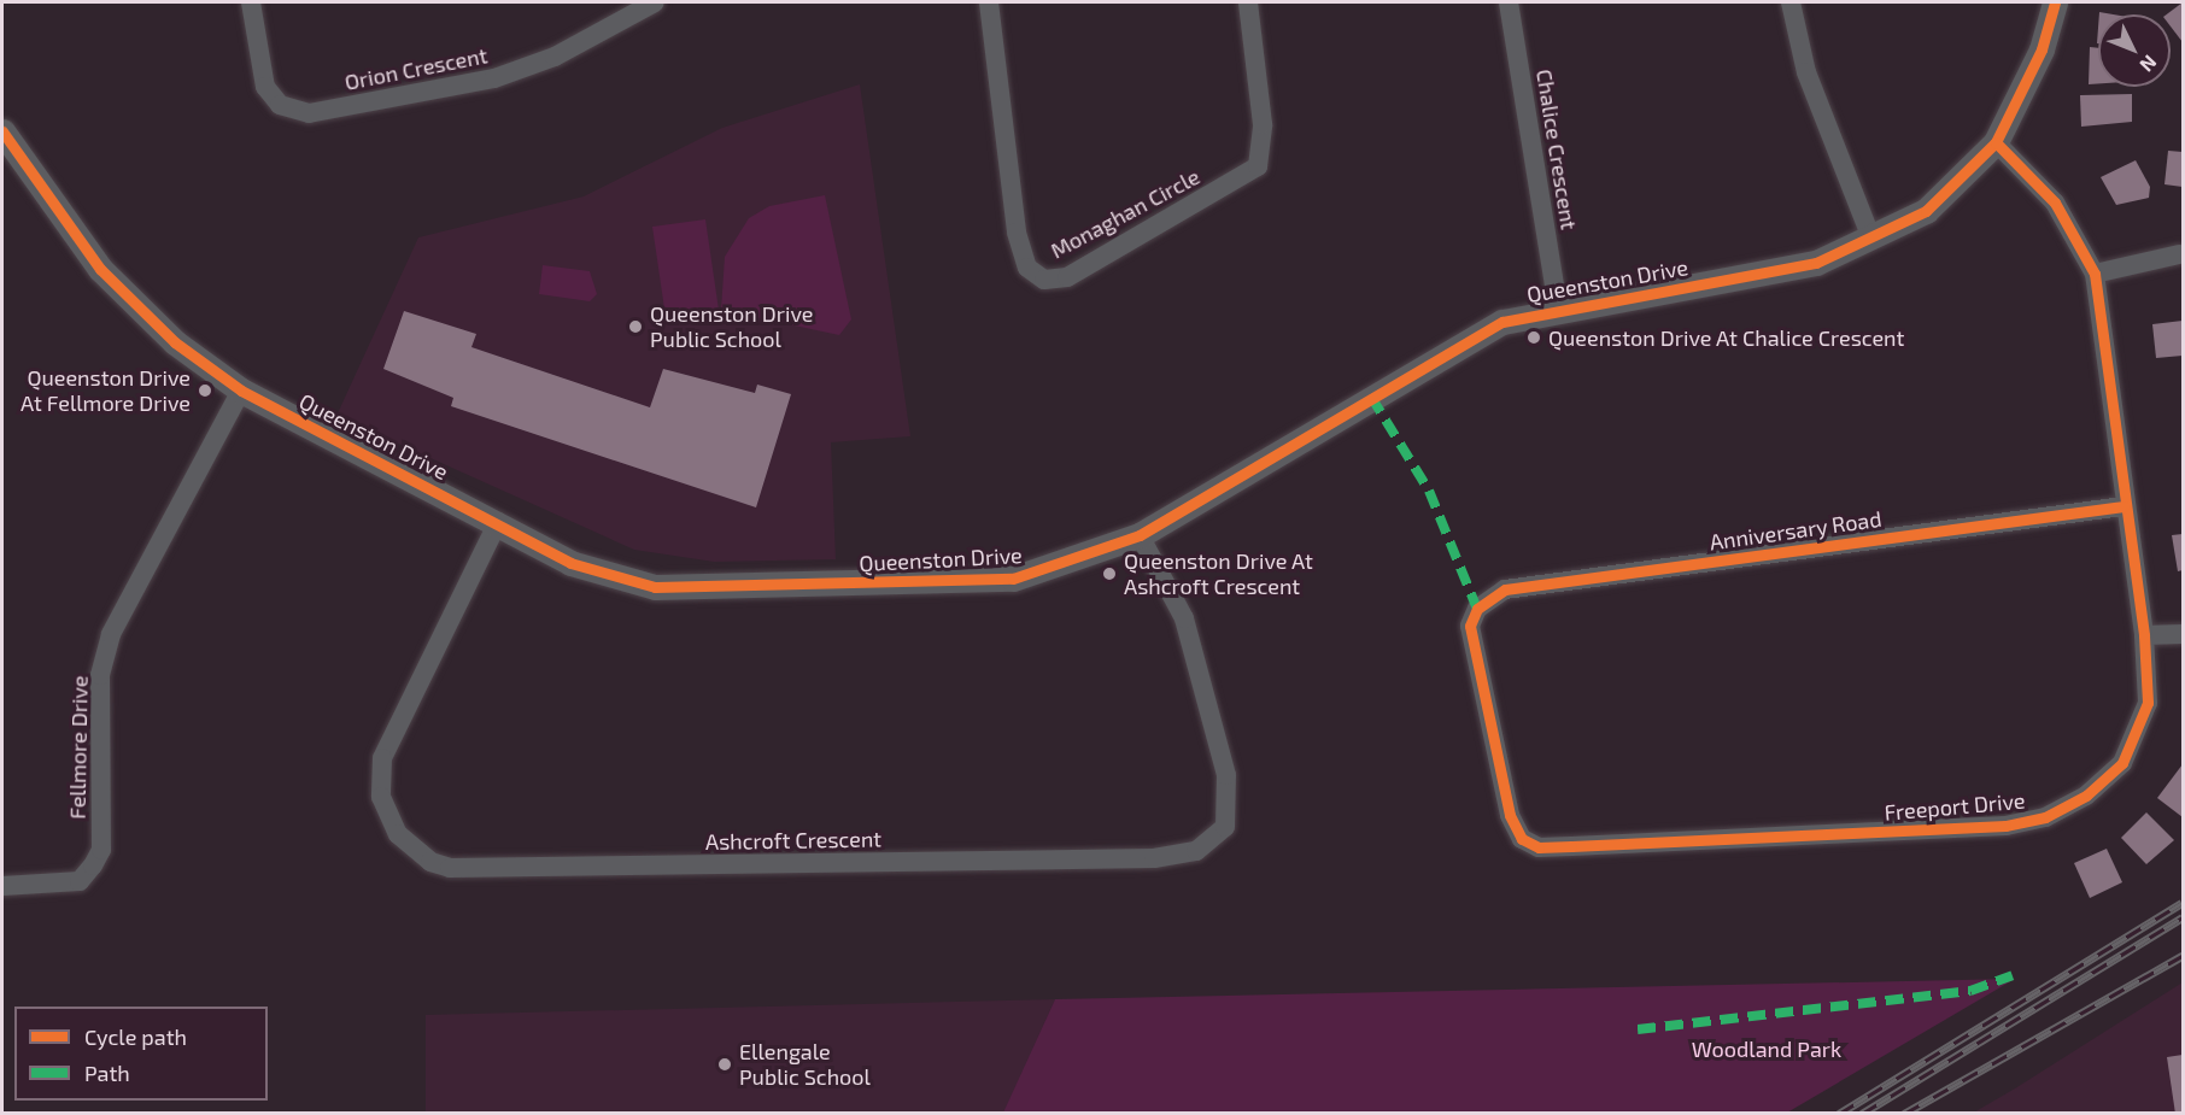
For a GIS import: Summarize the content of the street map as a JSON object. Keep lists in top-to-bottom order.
{
  "streets": {
    "street": [
      "Orion Crescent",
      "Chalice Crescent",
      "Monaghan Circle",
      "Queenston Drive",
      "Anniversary Road",
      "Fellmore Drive",
      "Freeport Drive",
      "Ashcroft Crescent"
    ]
  },
  "crossings": [
    ["Chalice Crescent", "Queenston Drive"],
    ["Queenston Drive", "Fellmore Drive"],
    ["Queenston Drive", "Freeport Drive"],
    ["Queenston Drive", "Ashcroft Crescent"],
    ["Anniversary Road", "Freeport Drive"]
  ],
  "parks": ["Woodland Park"],
  "places": [
    "Queenston Drive Public School",
    "Queenston Drive At Chalice Crescent",
    "Queenston Drive At Fellmore Drive",
    "Queenston Drive At Ashcroft Crescent",
    "Ellengale Public School"
  ],
  "legend": ["Cycle path", "Path"],
  "north": "bottom right"
}
